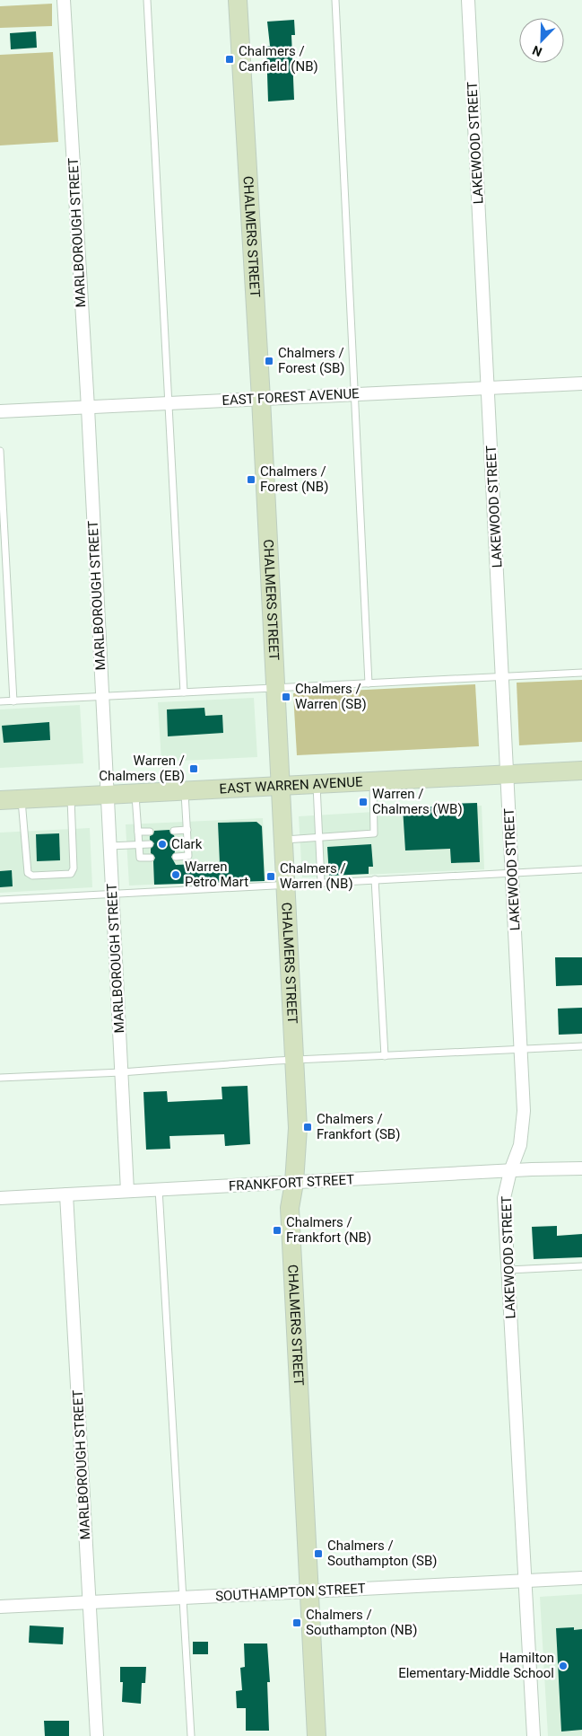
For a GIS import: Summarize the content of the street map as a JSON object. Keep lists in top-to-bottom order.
{
  "streets": {
    "street": [
      "LAKEWOOD STREET",
      "MARLBOROUGH STREET",
      "CHALMERS STREET",
      "EAST FOREST AVENUE",
      "EAST WARREN AVENUE",
      "FRANKFORT STREET",
      "SOUTHAMPTON STREET"
    ]
  },
  "crossings": [
    ["LAKEWOOD STREET", "EAST FOREST AVENUE"],
    ["LAKEWOOD STREET", "EAST WARREN AVENUE"],
    ["LAKEWOOD STREET", "FRANKFORT STREET"],
    ["LAKEWOOD STREET", "SOUTHAMPTON STREET"],
    ["MARLBOROUGH STREET", "EAST FOREST AVENUE"],
    ["MARLBOROUGH STREET", "EAST WARREN AVENUE"],
    ["MARLBOROUGH STREET", "FRANKFORT STREET"],
    ["MARLBOROUGH STREET", "SOUTHAMPTON STREET"],
    ["CHALMERS STREET", "EAST FOREST AVENUE"],
    ["CHALMERS STREET", "EAST WARREN AVENUE"],
    ["CHALMERS STREET", "FRANKFORT STREET"],
    ["CHALMERS STREET", "SOUTHAMPTON STREET"]
  ],
  "places": {
    "transit": [
      "Chalmers / Canfield (NB)",
      "Chalmers / Forest (SB)",
      "Chalmers / Forest (NB)",
      "Chalmers / Warren (SB)",
      "Warren / Chalmers (EB)",
      "Warren / Chalmers (WB)",
      "Chalmers / Warren (NB)",
      "Chalmers / Frankfort (SB)",
      "Chalmers / Frankfort (NB)",
      "Chalmers / Southampton (SB)",
      "Chalmers / Southampton (NB)"
    ],
    "other": ["Clark", "Warren Petro Mart", "Hamilton Elementary-Middle School"]
  },
  "north": "bottom left"
}
